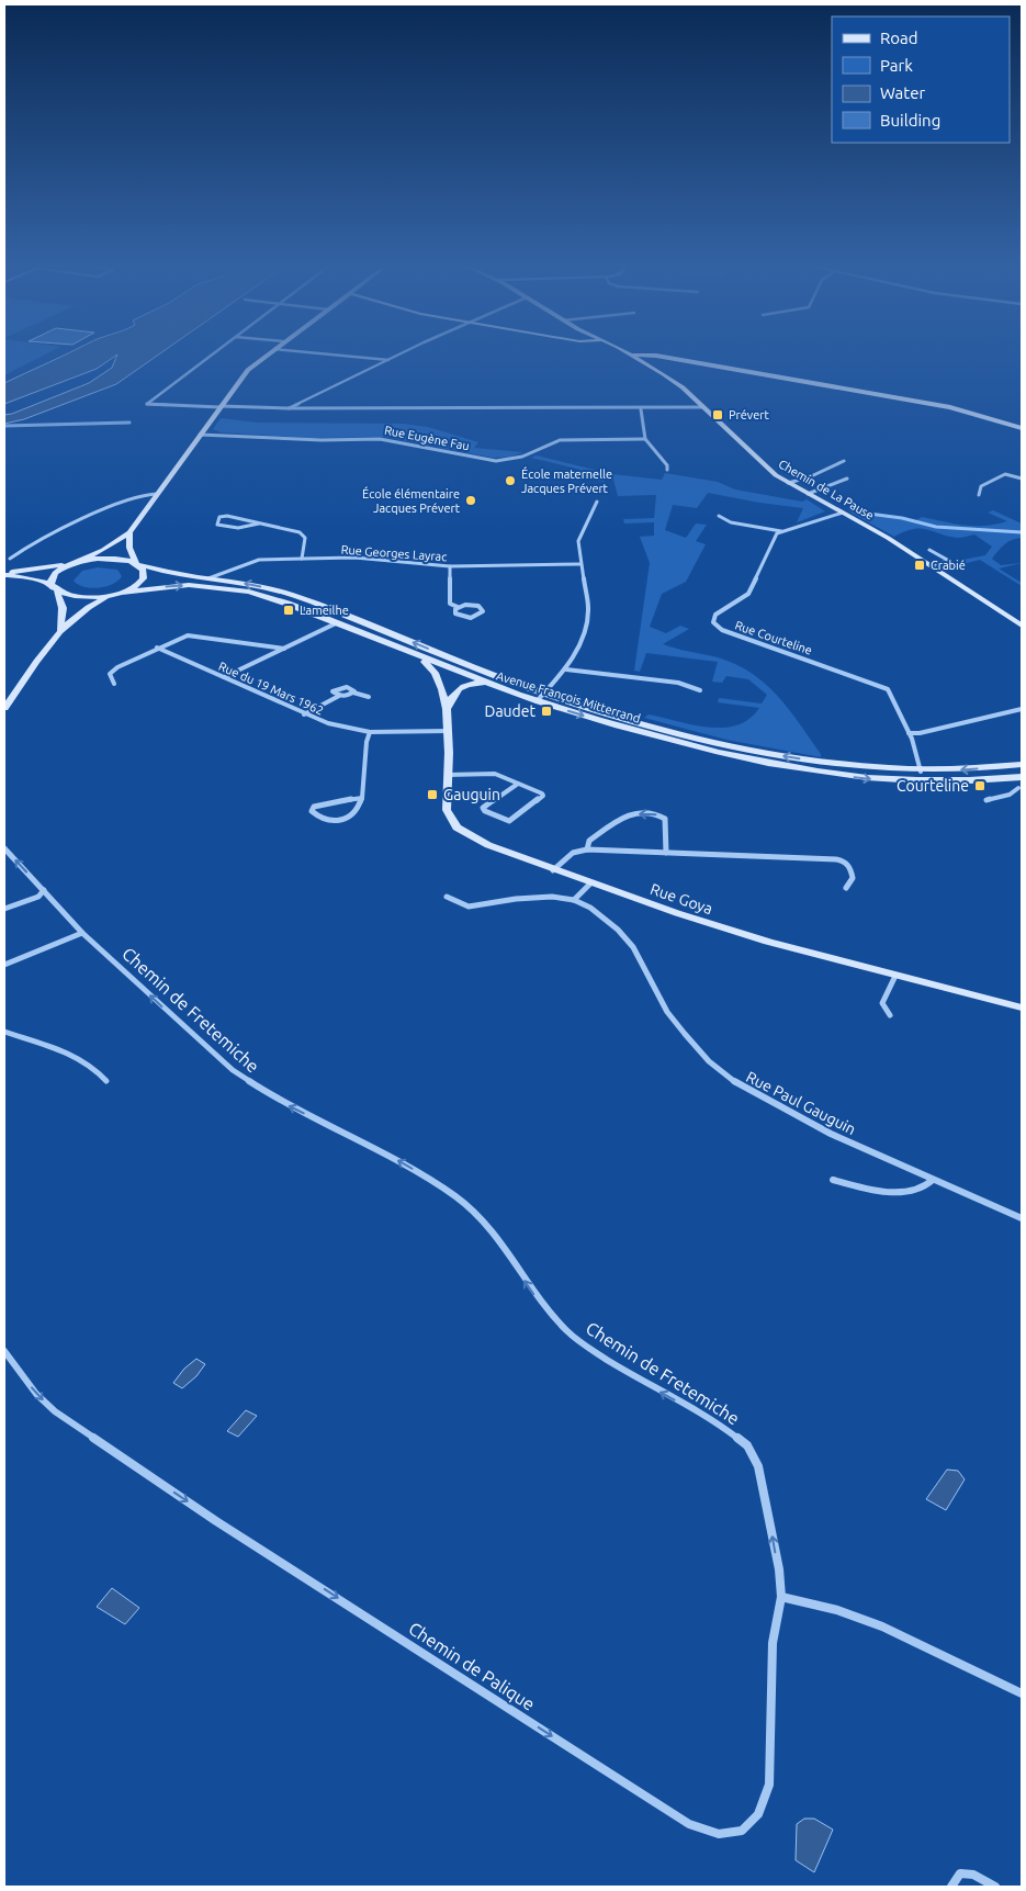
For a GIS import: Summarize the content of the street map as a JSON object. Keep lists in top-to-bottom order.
{
  "streets": {
    "street": [
      "Rue Eugène Fau",
      "Chemin de La Pause",
      "Rue Georges Layrac",
      "Rue Courteline",
      "Rue du 19 Mars 1962",
      "Avenue François Mitterrand",
      "Rue Goya",
      "Chemin de Fretemiche",
      "Rue Paul Gauguin",
      "Chemin de Palique"
    ]
  },
  "crossings": [
    ["Rue Courteline", "Avenue François Mitterrand"],
    ["Rue du 19 Mars 1962", "Rue Goya"],
    ["Chemin de Fretemiche", "Chemin de Palique"]
  ],
  "one_way": ["Chemin de Fretemiche"],
  "places": {
    "transit": [
      "Prévert",
      "Crabié",
      "Lameilhe",
      "Daudet",
      "Courteline",
      "Gauguin"
    ],
    "other": ["École maternelle Jacques Prévert", "École élémentaire Jacques Prévert"]
  },
  "legend": [
    "Road",
    "Park",
    "Water",
    "Building"
  ]
}
